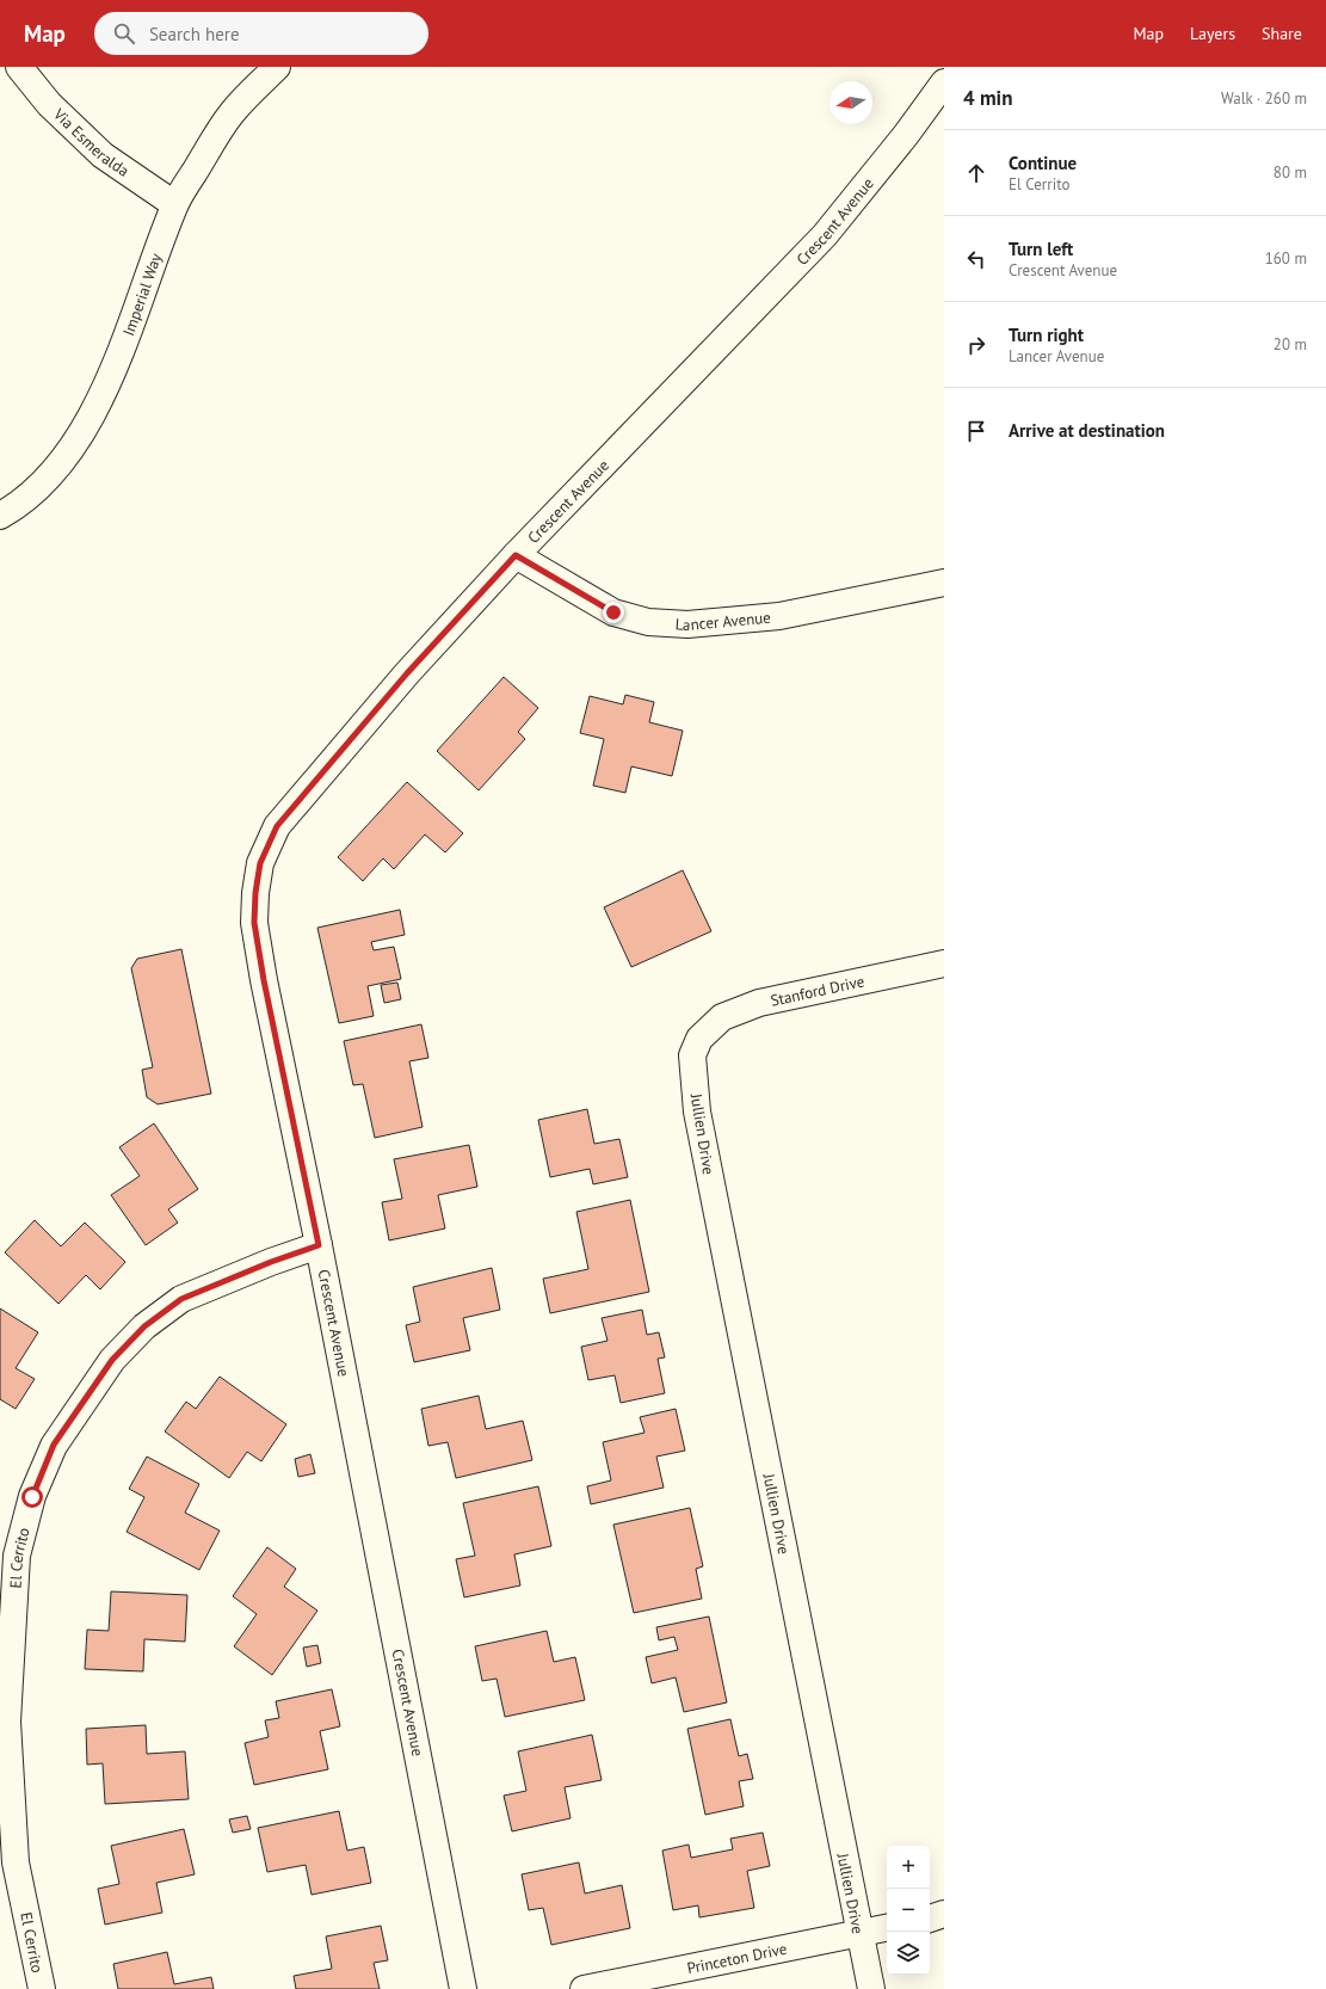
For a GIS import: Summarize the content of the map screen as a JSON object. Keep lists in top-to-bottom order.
{
  "streets": {
    "street": [
      "Via Esmeralda",
      "Crescent Avenue",
      "Imperial Way",
      "Lancer Avenue",
      "Stanford Drive",
      "Jullien Drive",
      "El Cerrito",
      "Princeton Drive"
    ]
  },
  "crossings": [
    ["Via Esmeralda", "Imperial Way"],
    ["Crescent Avenue", "Lancer Avenue"],
    ["Crescent Avenue", "El Cerrito"],
    ["Stanford Drive", "Jullien Drive"],
    ["Jullien Drive", "Princeton Drive"]
  ],
  "north": "left",
  "page": {
    "header": "Map",
    "search": "Search here",
    "nav": ["Map", "Layers", "Share"],
    "heading": ["4 min", "Walk · 260 m"],
    "list": [
      ["Continue", "El Cerrito", "80 m"],
      ["Turn left", "Crescent Avenue", "160 m"],
      ["Turn right", "Lancer Avenue", "20 m"],
      "Arrive at destination"
    ],
    "map_buttons": ["+", "−"]
  }
}
